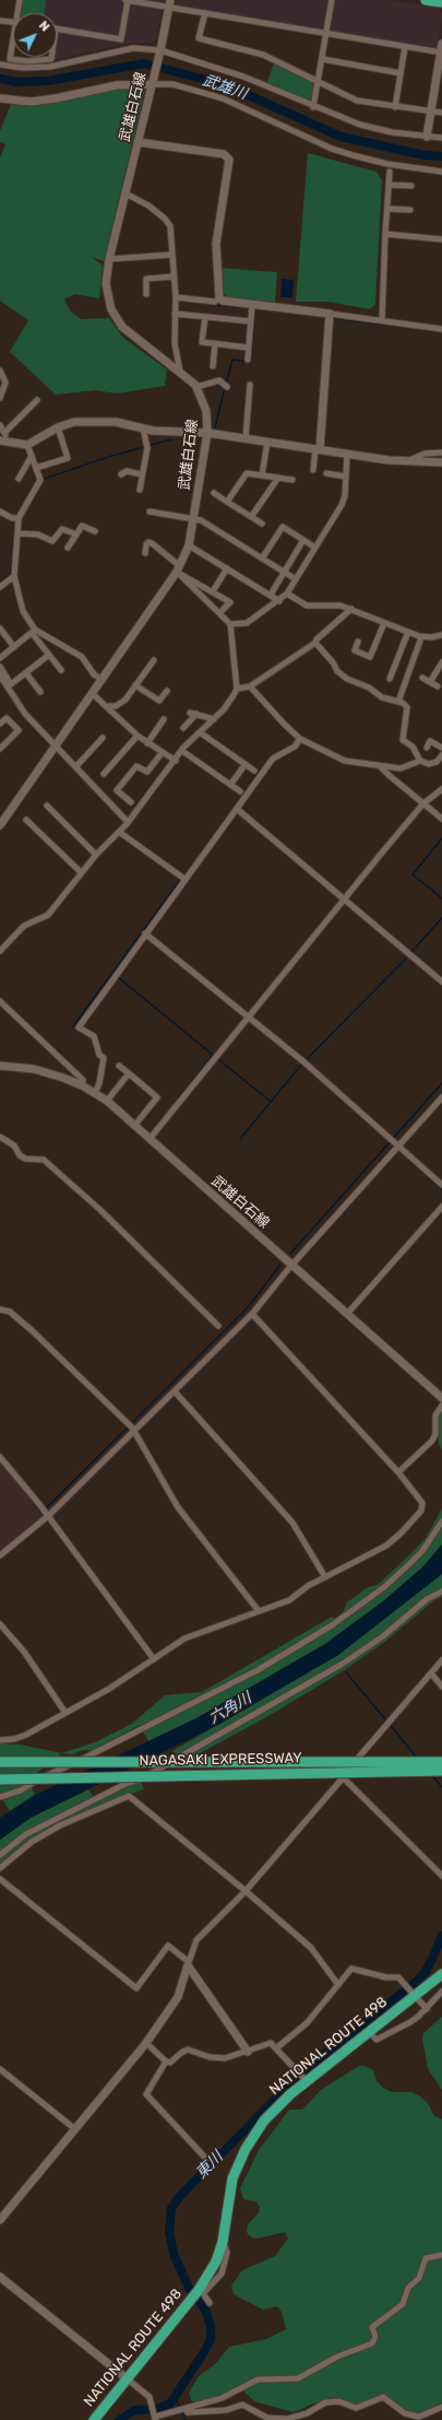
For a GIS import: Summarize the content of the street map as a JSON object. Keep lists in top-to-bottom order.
{
  "streets": {
    "highway": ["NAGASAKI EXPRESSWAY", "NATIONAL ROUTE 498"],
    "street": ["武雄白石線"]
  },
  "water": ["武雄川", "六角川", "東川"],
  "north": "top right"
}
